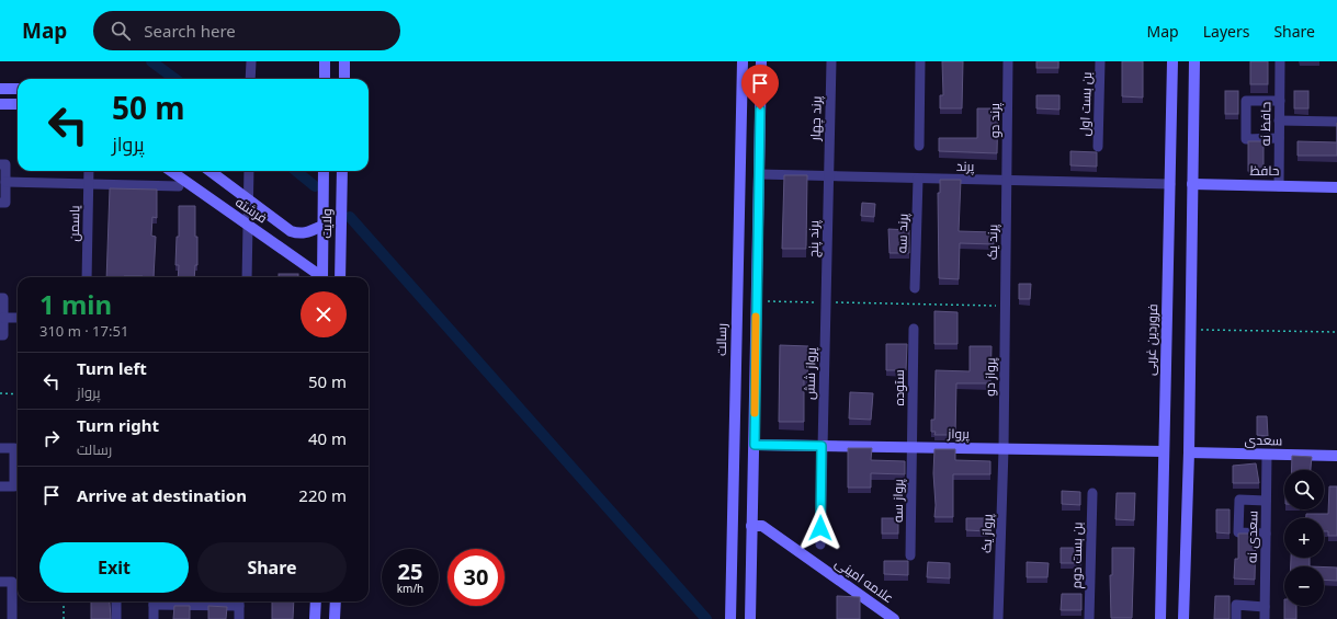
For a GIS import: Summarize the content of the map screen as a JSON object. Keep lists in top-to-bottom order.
{
  "streets": {
    "street": [
      "بن بست اول",
      "پرند چهار",
      "پرند دو",
      "حافظ نه",
      "پرند",
      "حافظ",
      "فرشته",
      "یاسمن",
      "ولایت",
      "پرند سه",
      "پرند پنج",
      "پرند یک",
      "رسالت",
      "فروردین غربی",
      "پرواز شش",
      "پرواز دو",
      "ستوده",
      "پرواز",
      "سعدی",
      "پرواز سه",
      "پرواز یک",
      "سعدی نه",
      "بن بست دوم",
      "علامه امینی"
    ]
  },
  "crossings": [
    ["پرند چهار", "پرند"],
    ["پرند چهار", "پرند پنج"],
    ["پرند دو", "پرند"],
    ["پرند دو", "پرند یک"],
    ["حافظ نه", "حافظ"],
    ["پرند", "پرند سه"],
    ["پرند", "پرند پنج"],
    ["پرند", "پرند یک"],
    ["پرند", "فروردین غربی"],
    ["فرشته", "ولایت"],
    ["پرند پنج", "پرواز شش"],
    ["پرند یک", "پرواز دو"],
    ["فروردین غربی", "پرواز"],
    ["پرواز شش", "پرواز"],
    ["پرواز دو", "پرواز"],
    ["پرواز دو", "پرواز یک"],
    ["ستوده", "پرواز"],
    ["ستوده", "پرواز سه"],
    ["پرواز", "پرواز سه"],
    ["پرواز", "پرواز یک"],
    ["سعدی", "سعدی نه"]
  ],
  "page": {
    "header": "Map",
    "search": "Search here",
    "nav": ["Map", "Layers", "Share"],
    "turn": ["50 m", "پرواز"],
    "heading": ["1 min", "310 m · 17:51"],
    "list": [
      {
        "name": "Turn left",
        "note": "پرواز",
        "value": "50 m"
      },
      {
        "name": "Turn right",
        "note": "رسالت",
        "value": "40 m"
      },
      {
        "name": "Arrive at destination",
        "value": "220 m"
      }
    ],
    "map_buttons": ["+", "−"],
    "buttons": ["Exit", "Share"],
    "speed": "25 km/h",
    "limit": "30"
  }
}
